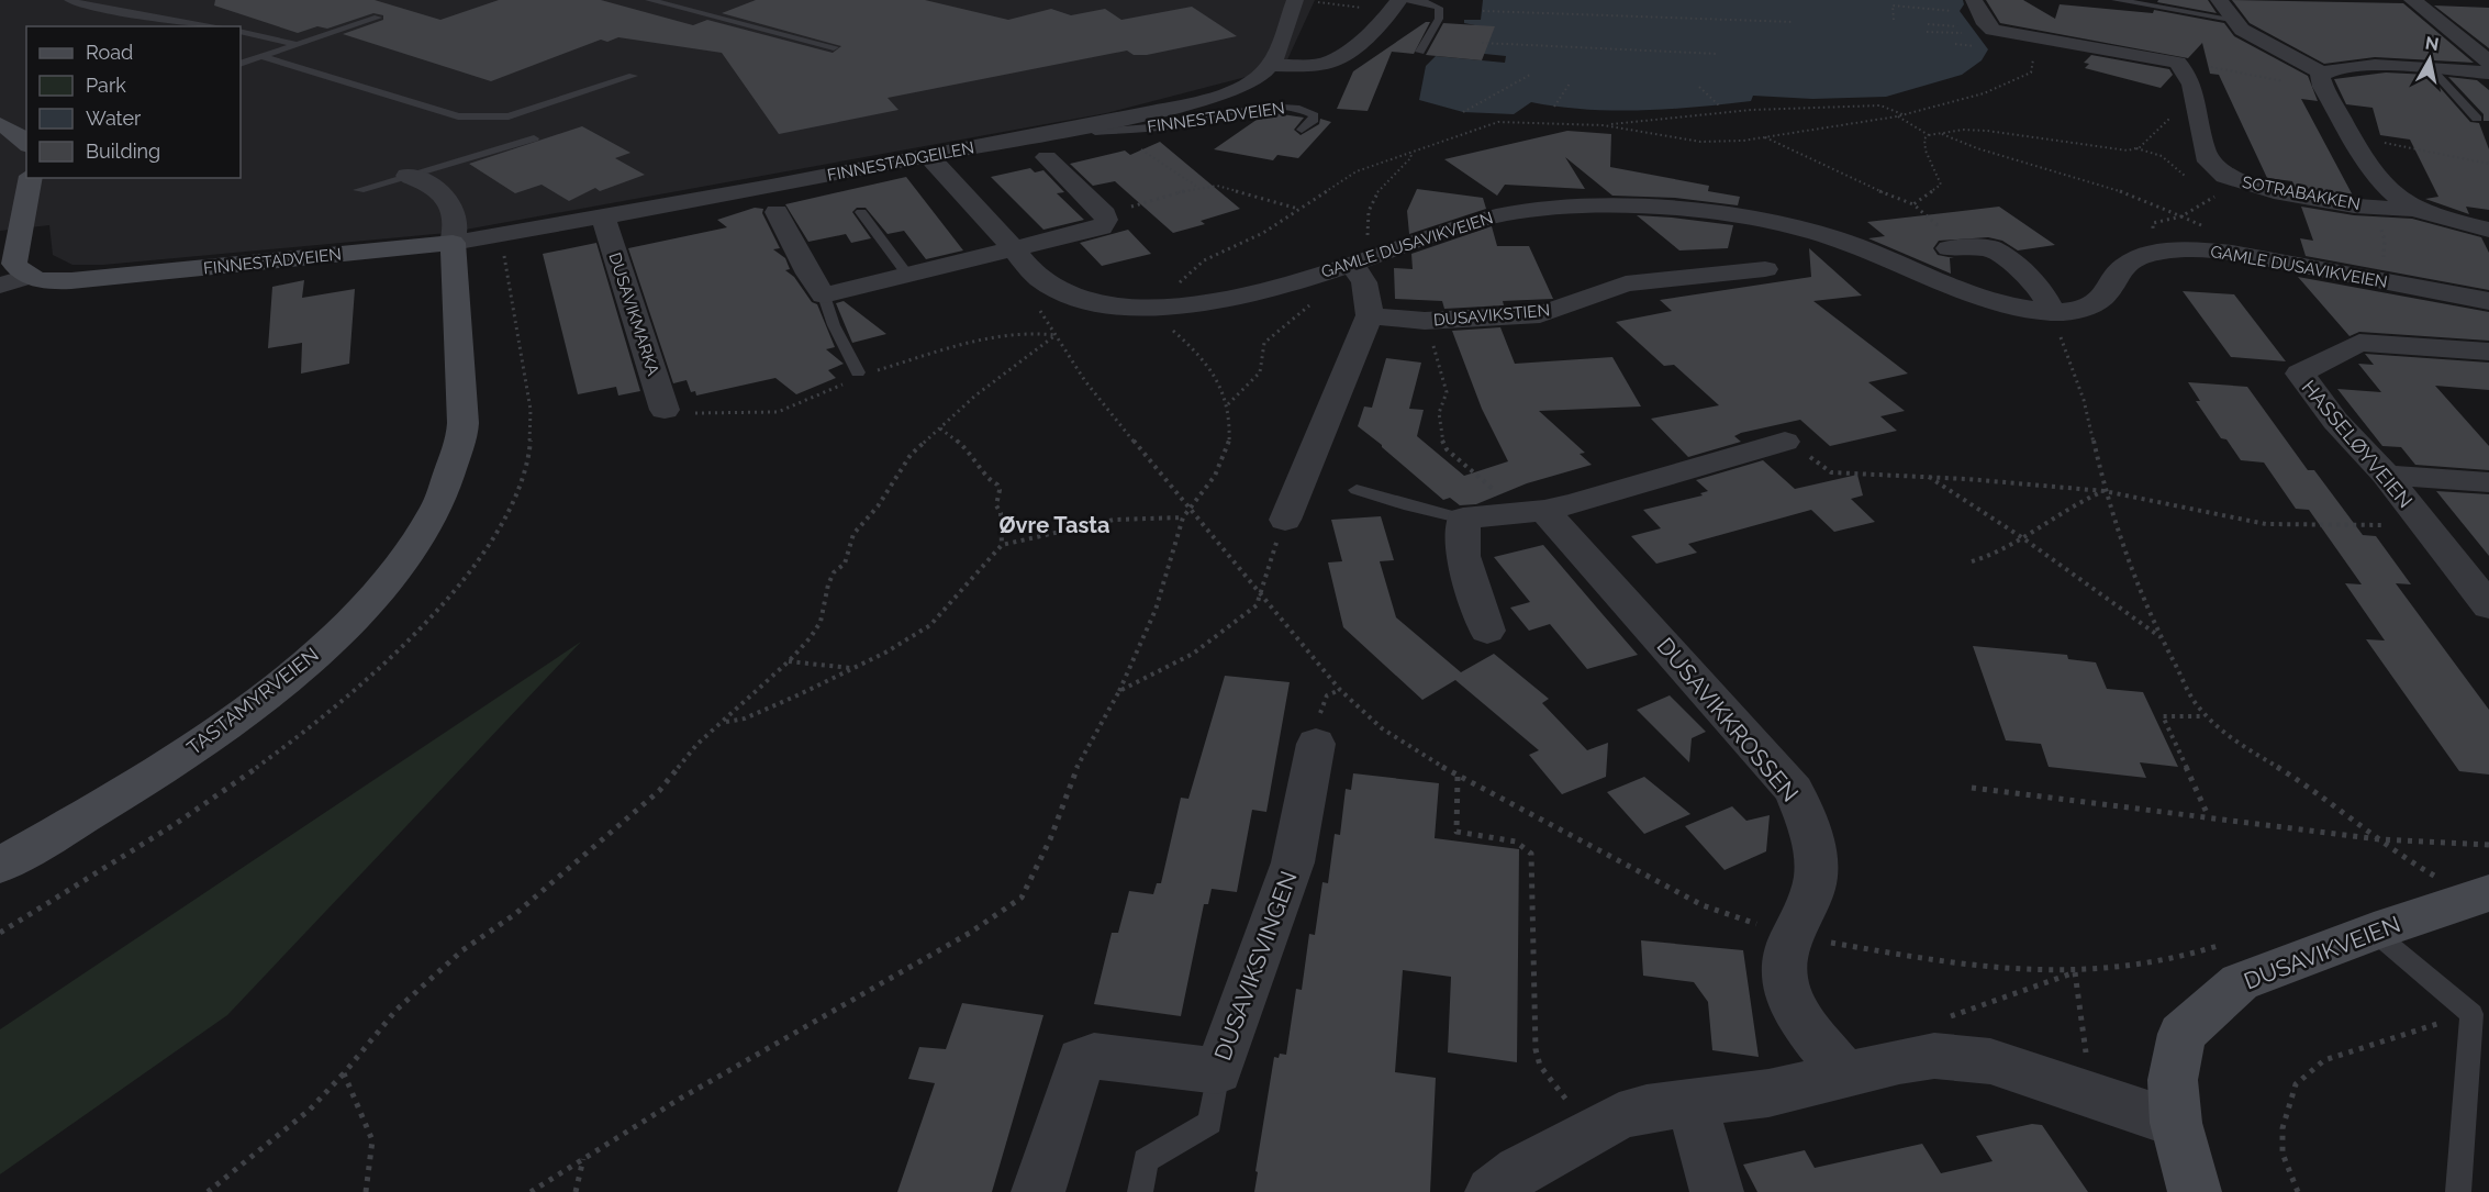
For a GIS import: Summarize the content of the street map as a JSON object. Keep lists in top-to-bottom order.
{
  "streets": {
    "main road": ["FINNESTADVEIEN", "TASTAMYRVEIEN", "DUSAVIKVEIEN"],
    "street": [
      "FINNESTADGEILEN",
      "SOTRABAKKEN",
      "GAMLE DUSAVIKVEIEN",
      "DUSAVIKMARKA",
      "DUSAVIKSTIEN",
      "HASSELØYVEIEN",
      "DUSAVIKKROSSEN",
      "DUSAVIKSVINGEN"
    ]
  },
  "crossings": [
    ["FINNESTADVEIEN", "FINNESTADGEILEN"],
    ["FINNESTADVEIEN", "TASTAMYRVEIEN"],
    ["FINNESTADGEILEN", "GAMLE DUSAVIKVEIEN"],
    ["FINNESTADGEILEN", "DUSAVIKMARKA"],
    ["FINNESTADGEILEN", "TASTAMYRVEIEN"]
  ],
  "districts": ["Øvre Tasta"],
  "legend": [
    "Road",
    "Park",
    "Water",
    "Building"
  ],
  "north": "top"
}
